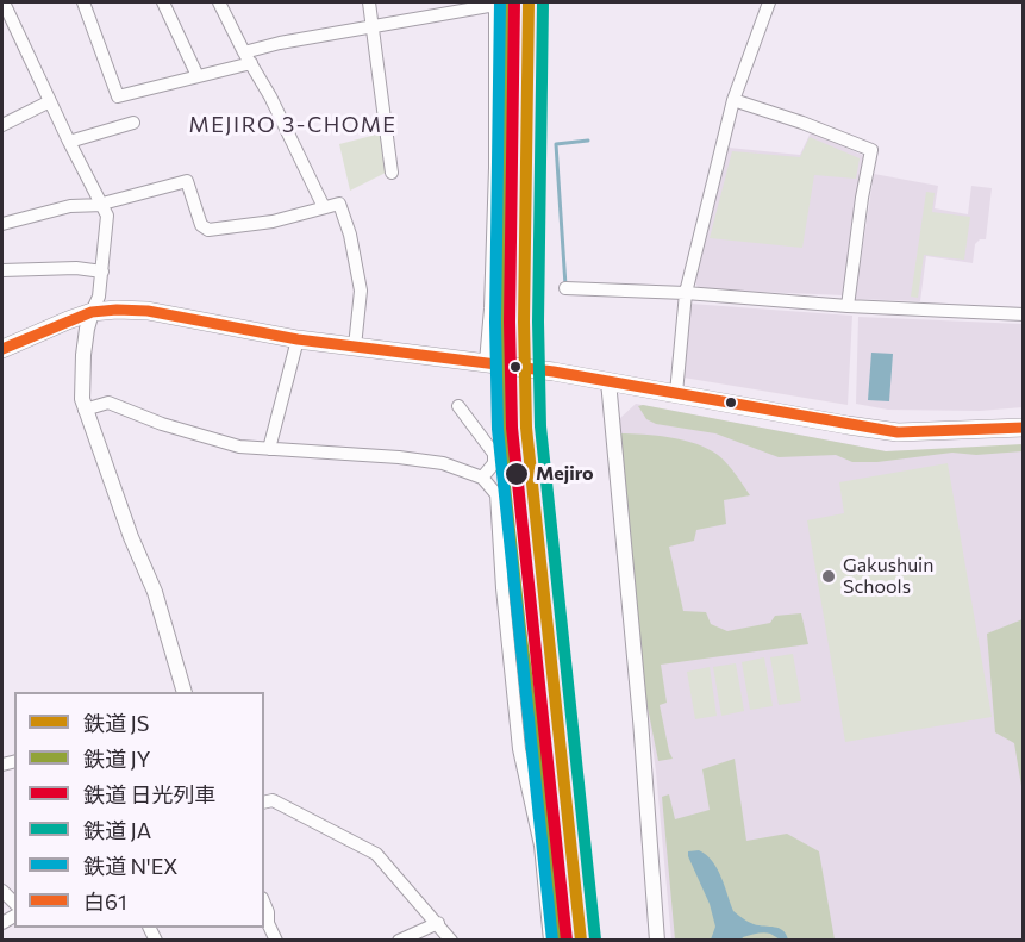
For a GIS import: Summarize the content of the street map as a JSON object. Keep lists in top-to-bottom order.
{
  "districts": ["MEJIRO 3-CHOME"],
  "places": ["Mejiro", "Gakushuin Schools"],
  "lines": [
    "rail line JS",
    "rail line JY",
    "rail line 日光列車",
    "rail line JA",
    "rail line N'EX",
    "transit line 白61"
  ],
  "legend": [
    "鉄道 JS",
    "鉄道 JY",
    "鉄道 日光列車",
    "鉄道 JA",
    "鉄道 N'EX",
    "白61"
  ]
}
